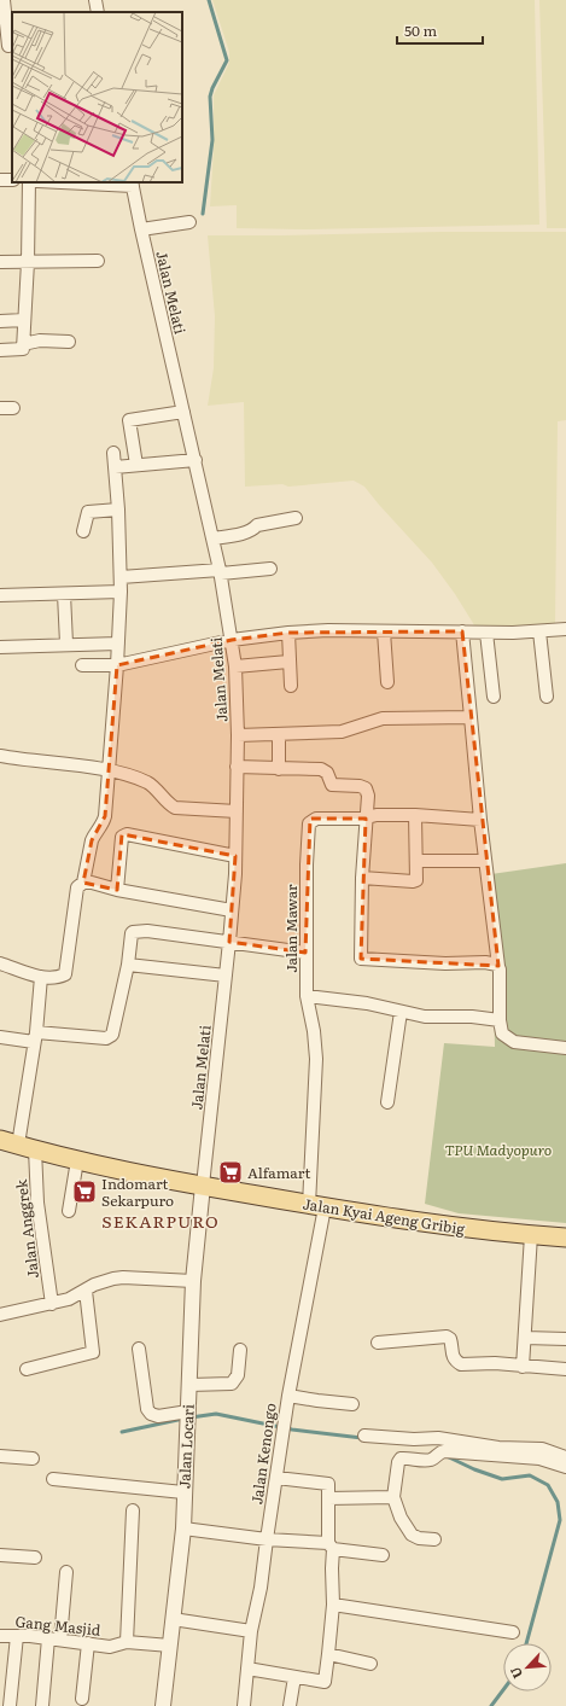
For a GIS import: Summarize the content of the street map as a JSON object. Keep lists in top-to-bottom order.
{
  "streets": {
    "main road": ["Jalan Kyai Ageng Gribig"],
    "street": [
      "Jalan Melati",
      "Jalan Mawar",
      "Jalan Anggrek",
      "Jalan Locari",
      "Jalan Kenongo",
      "Gang Masjid"
    ]
  },
  "crossings": [
    ["Jalan Melati", "Jalan Kyai Ageng Gribig"],
    ["Jalan Melati", "Jalan Locari"],
    ["Jalan Mawar", "Jalan Kyai Ageng Gribig"],
    ["Jalan Mawar", "Jalan Kenongo"],
    ["Jalan Kyai Ageng Gribig", "Jalan Anggrek"],
    ["Jalan Kyai Ageng Gribig", "Jalan Locari"],
    ["Jalan Kyai Ageng Gribig", "Jalan Kenongo"],
    ["Jalan Locari", "Gang Masjid"]
  ],
  "districts": ["SEKARPURO"],
  "parks": ["TPU Madyopuro"],
  "places": {
    "supermarket": ["Alfamart", "Indomart Sekarpuro"]
  },
  "scale_bar": "50 m",
  "north": "bottom left"
}
